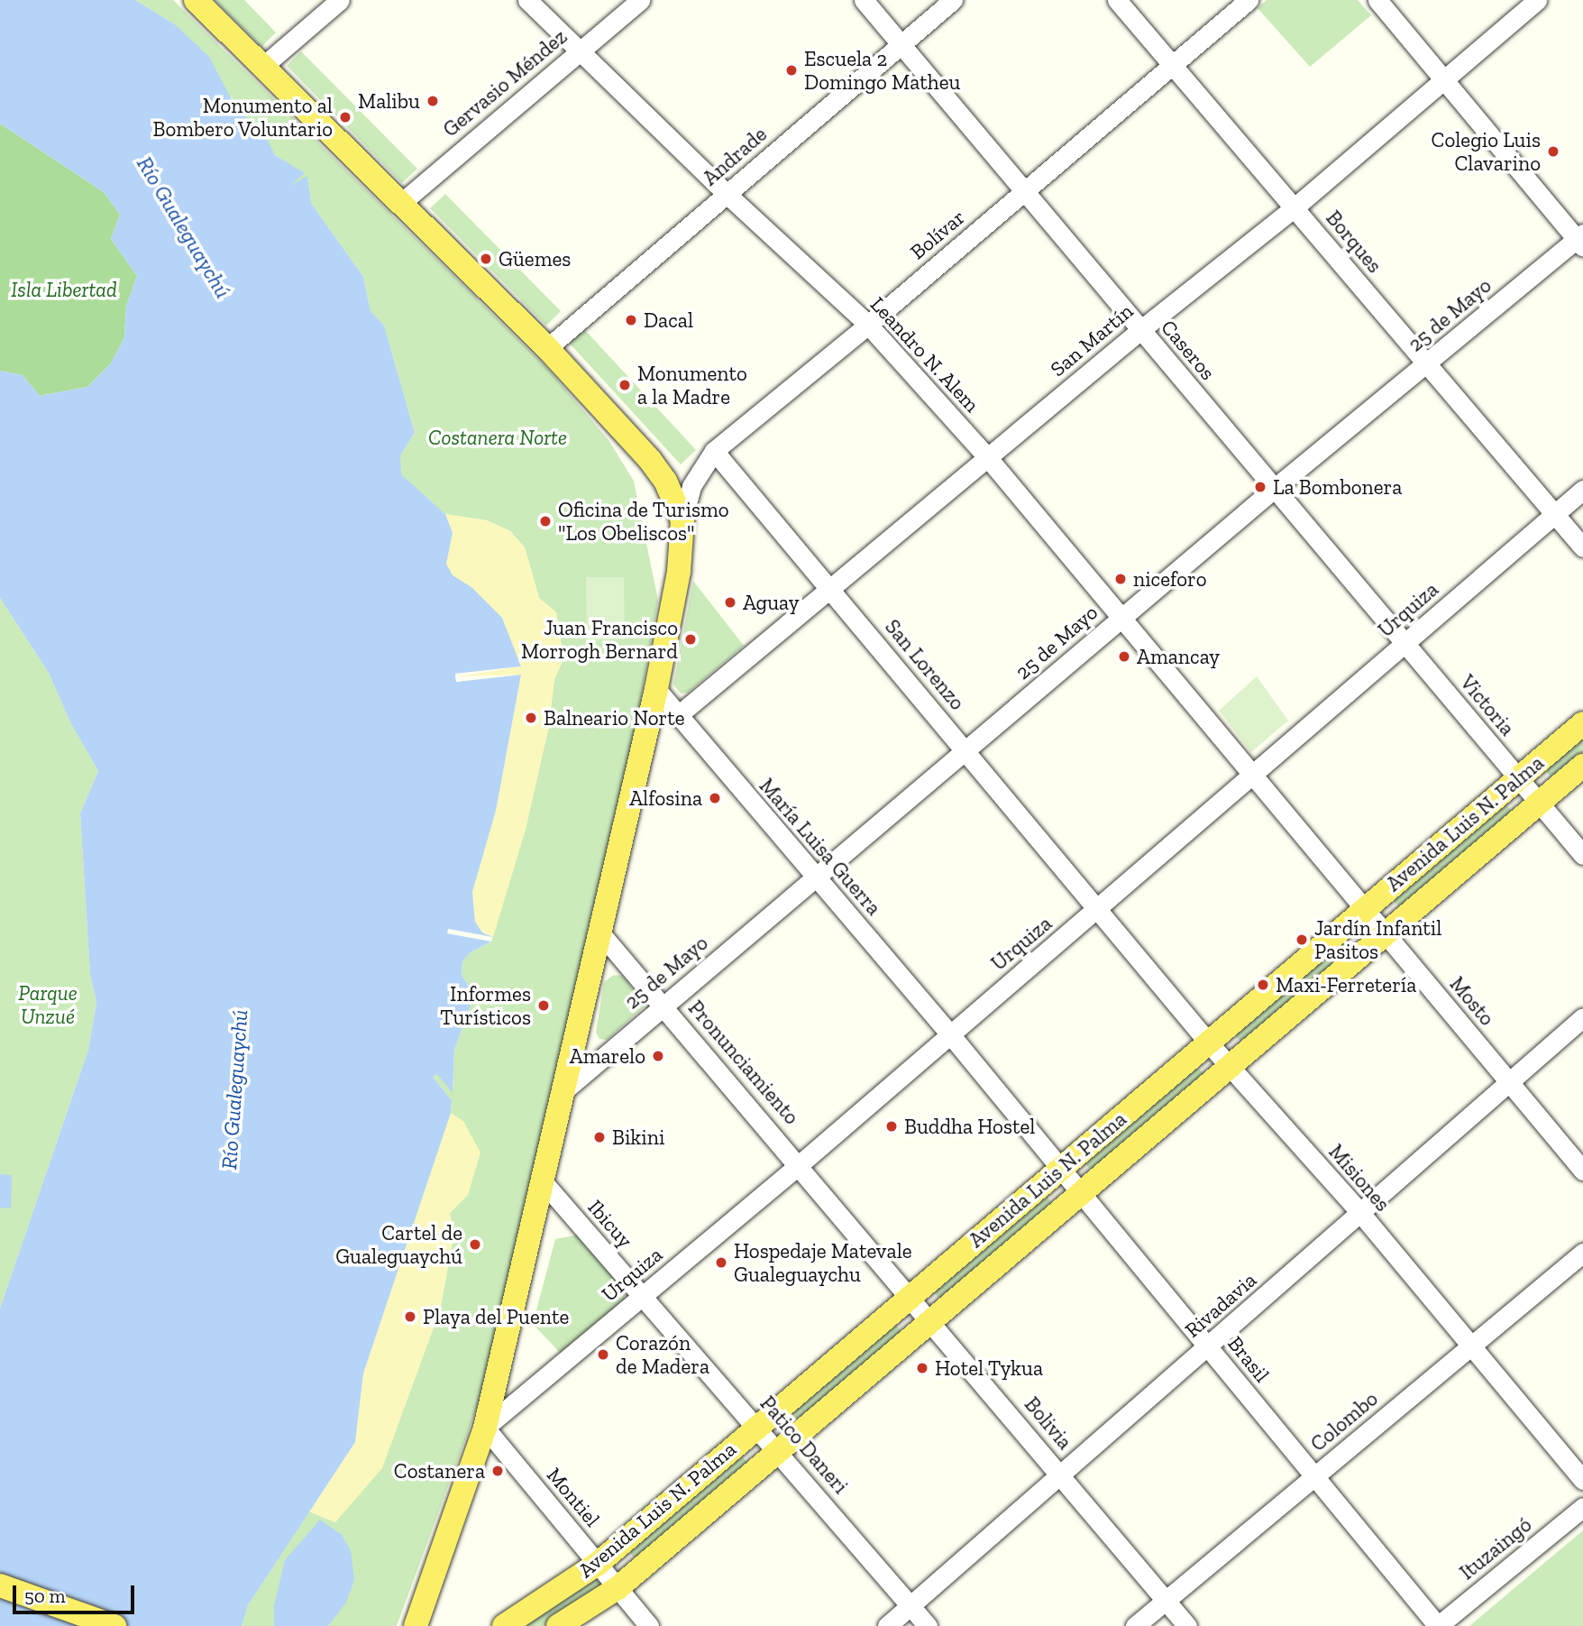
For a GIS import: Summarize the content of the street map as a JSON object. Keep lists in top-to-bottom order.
{
  "streets": {
    "main road": ["Avenida Luis N. Palma"],
    "street": [
      "Gervasio Méndez",
      "Andrade",
      "Bolívar",
      "Borques",
      "25 de Mayo",
      "San Martín",
      "Caseros",
      "Leandro N. Alem",
      "Urquiza",
      "San Lorenzo",
      "Victoria",
      "María Luisa Guerra",
      "Mosto",
      "Pronunciamiento",
      "Misiones",
      "Ibicuy",
      "Rivadavia",
      "Brasil",
      "Colombo",
      "Bolivia",
      "Patico Daneri",
      "Montiel",
      "Ituzaingó"
    ]
  },
  "crossings": [
    ["Gervasio Méndez", "Leandro N. Alem"],
    ["Andrade", "Caseros"],
    ["Andrade", "Leandro N. Alem"],
    ["Bolívar", "Borques"],
    ["Bolívar", "Caseros"],
    ["Bolívar", "Leandro N. Alem"],
    ["Bolívar", "San Lorenzo"],
    ["Borques", "25 de Mayo"],
    ["Borques", "San Martín"],
    ["Borques", "Urquiza"],
    ["25 de Mayo", "Caseros"],
    ["25 de Mayo", "Leandro N. Alem"],
    ["25 de Mayo", "San Lorenzo"],
    ["25 de Mayo", "María Luisa Guerra"],
    ["25 de Mayo", "Pronunciamiento"],
    ["San Martín", "Caseros"],
    ["San Martín", "Leandro N. Alem"],
    ["San Martín", "San Lorenzo"],
    ["San Martín", "María Luisa Guerra"],
    ["Caseros", "Urquiza"],
    ["Caseros", "Victoria"],
    ["Leandro N. Alem", "Urquiza"],
    ["Leandro N. Alem", "Mosto"],
    ["Urquiza", "San Lorenzo"],
    ["Urquiza", "Victoria"],
    ["Urquiza", "María Luisa Guerra"],
    ["Urquiza", "Mosto"],
    ["Urquiza", "Pronunciamiento"],
    ["Urquiza", "Misiones"],
    ["Urquiza", "Ibicuy"],
    ["Urquiza", "Brasil"],
    ["Urquiza", "Bolivia"],
    ["Urquiza", "Patico Daneri"],
    ["Urquiza", "Montiel"],
    ["San Lorenzo", "Misiones"],
    ["Victoria", "Avenida Luis N. Palma"],
    ["Avenida Luis N. Palma", "Mosto"],
    ["Avenida Luis N. Palma", "Misiones"],
    ["Avenida Luis N. Palma", "Brasil"],
    ["Avenida Luis N. Palma", "Bolivia"],
    ["Avenida Luis N. Palma", "Patico Daneri"],
    ["Avenida Luis N. Palma", "Montiel"],
    ["María Luisa Guerra", "Brasil"],
    ["Mosto", "Rivadavia"],
    ["Pronunciamiento", "Bolivia"],
    ["Misiones", "Rivadavia"],
    ["Misiones", "Colombo"],
    ["Ibicuy", "Patico Daneri"],
    ["Rivadavia", "Brasil"],
    ["Rivadavia", "Bolivia"],
    ["Rivadavia", "Patico Daneri"],
    ["Brasil", "Colombo"],
    ["Brasil", "Ituzaingó"],
    ["Colombo", "Bolivia"]
  ],
  "water": ["Río Gualeguaychú"],
  "parks": ["Isla Libertad", "Costanera Norte", "Parque Unzué"],
  "places": [
    "Escuela 2 Domingo Matheu",
    "Malibu",
    "Monumento al Bombero Voluntario",
    "Colegio Luis Clavarino",
    "Güemes",
    "Dacal",
    "Monumento a la Madre",
    "La Bombonera",
    "Oficina de Turismo \"Los Obeliscos\"",
    "niceforo",
    "Aguay",
    "Juan Francisco Morrogh Bernard",
    "Amancay",
    "Balneario Norte",
    "Alfosina",
    "Jardín Infantil Pasitos",
    "Maxi-Ferretería",
    "Informes Turísticos",
    "Amarelo",
    "Buddha Hostel",
    "Bikini",
    "Cartel de Gualeguaychú",
    "Hospedaje Matevale Gualeguaychu",
    "Playa del Puente",
    "Corazón de Madera",
    "Hotel Tykua",
    "Costanera"
  ],
  "scale_bar": "50 m"
}
